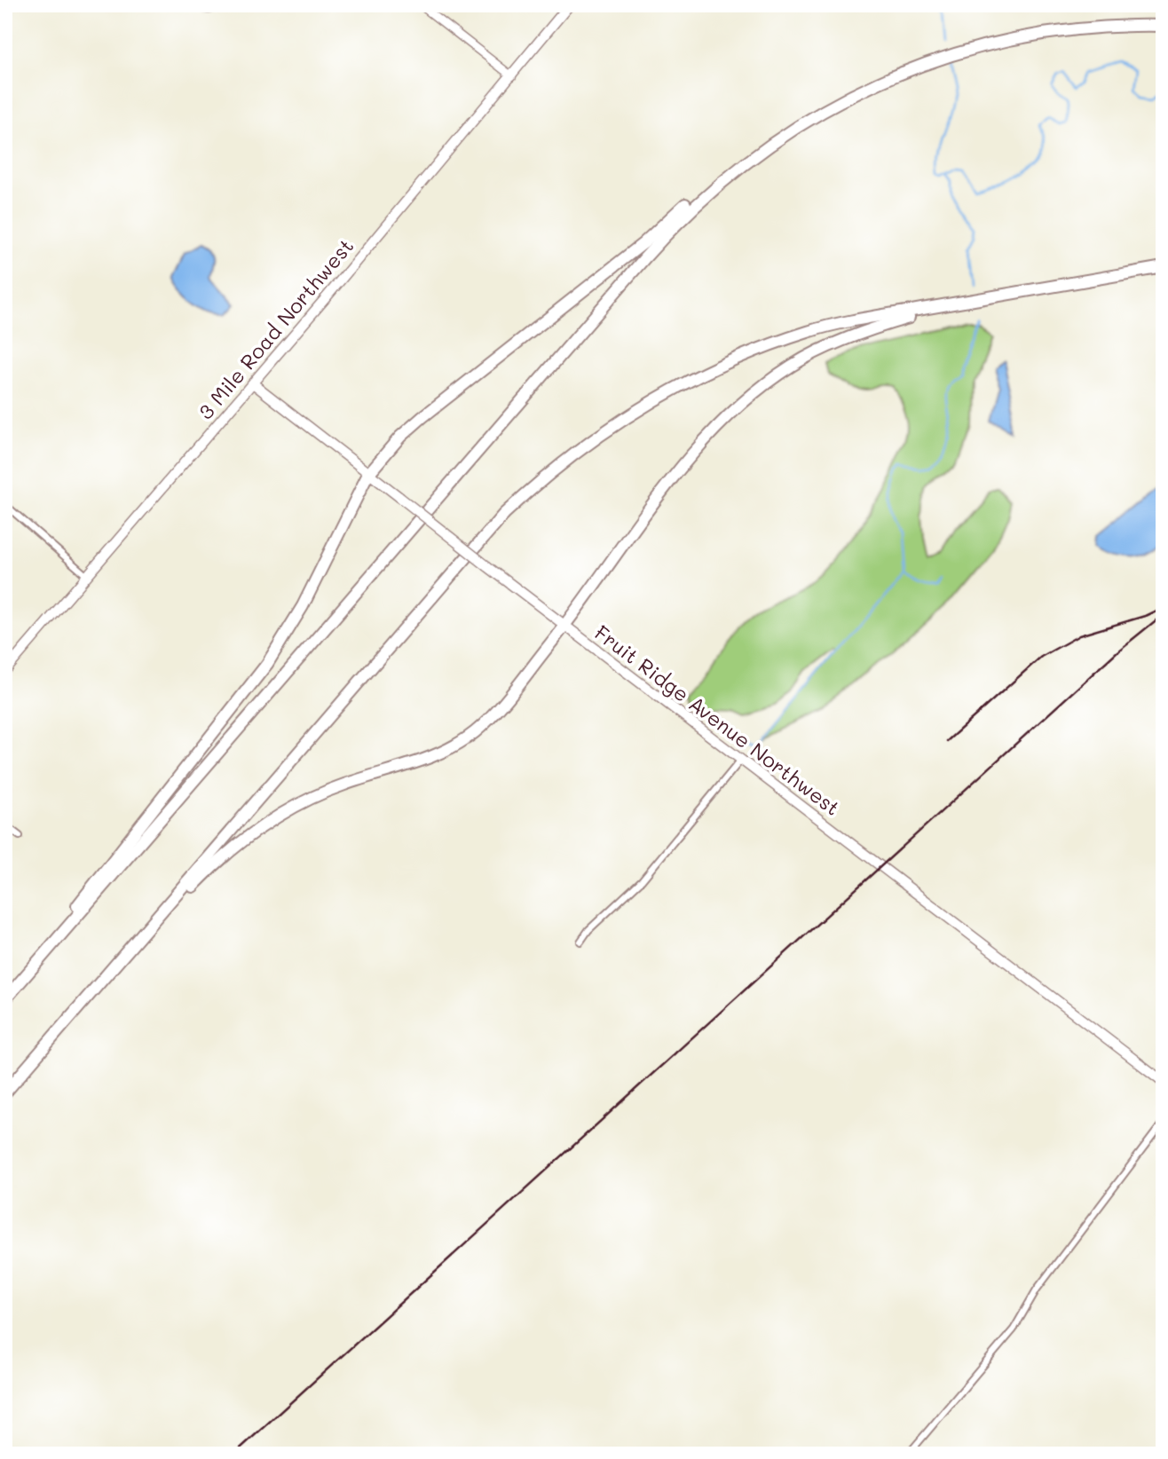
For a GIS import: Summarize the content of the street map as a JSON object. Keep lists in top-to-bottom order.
{
  "streets": {
    "main road": ["3 Mile Road Northwest", "Fruit Ridge Avenue Northwest"]
  },
  "crossings": [
    ["3 Mile Road Northwest", "Fruit Ridge Avenue Northwest"]
  ]
}
